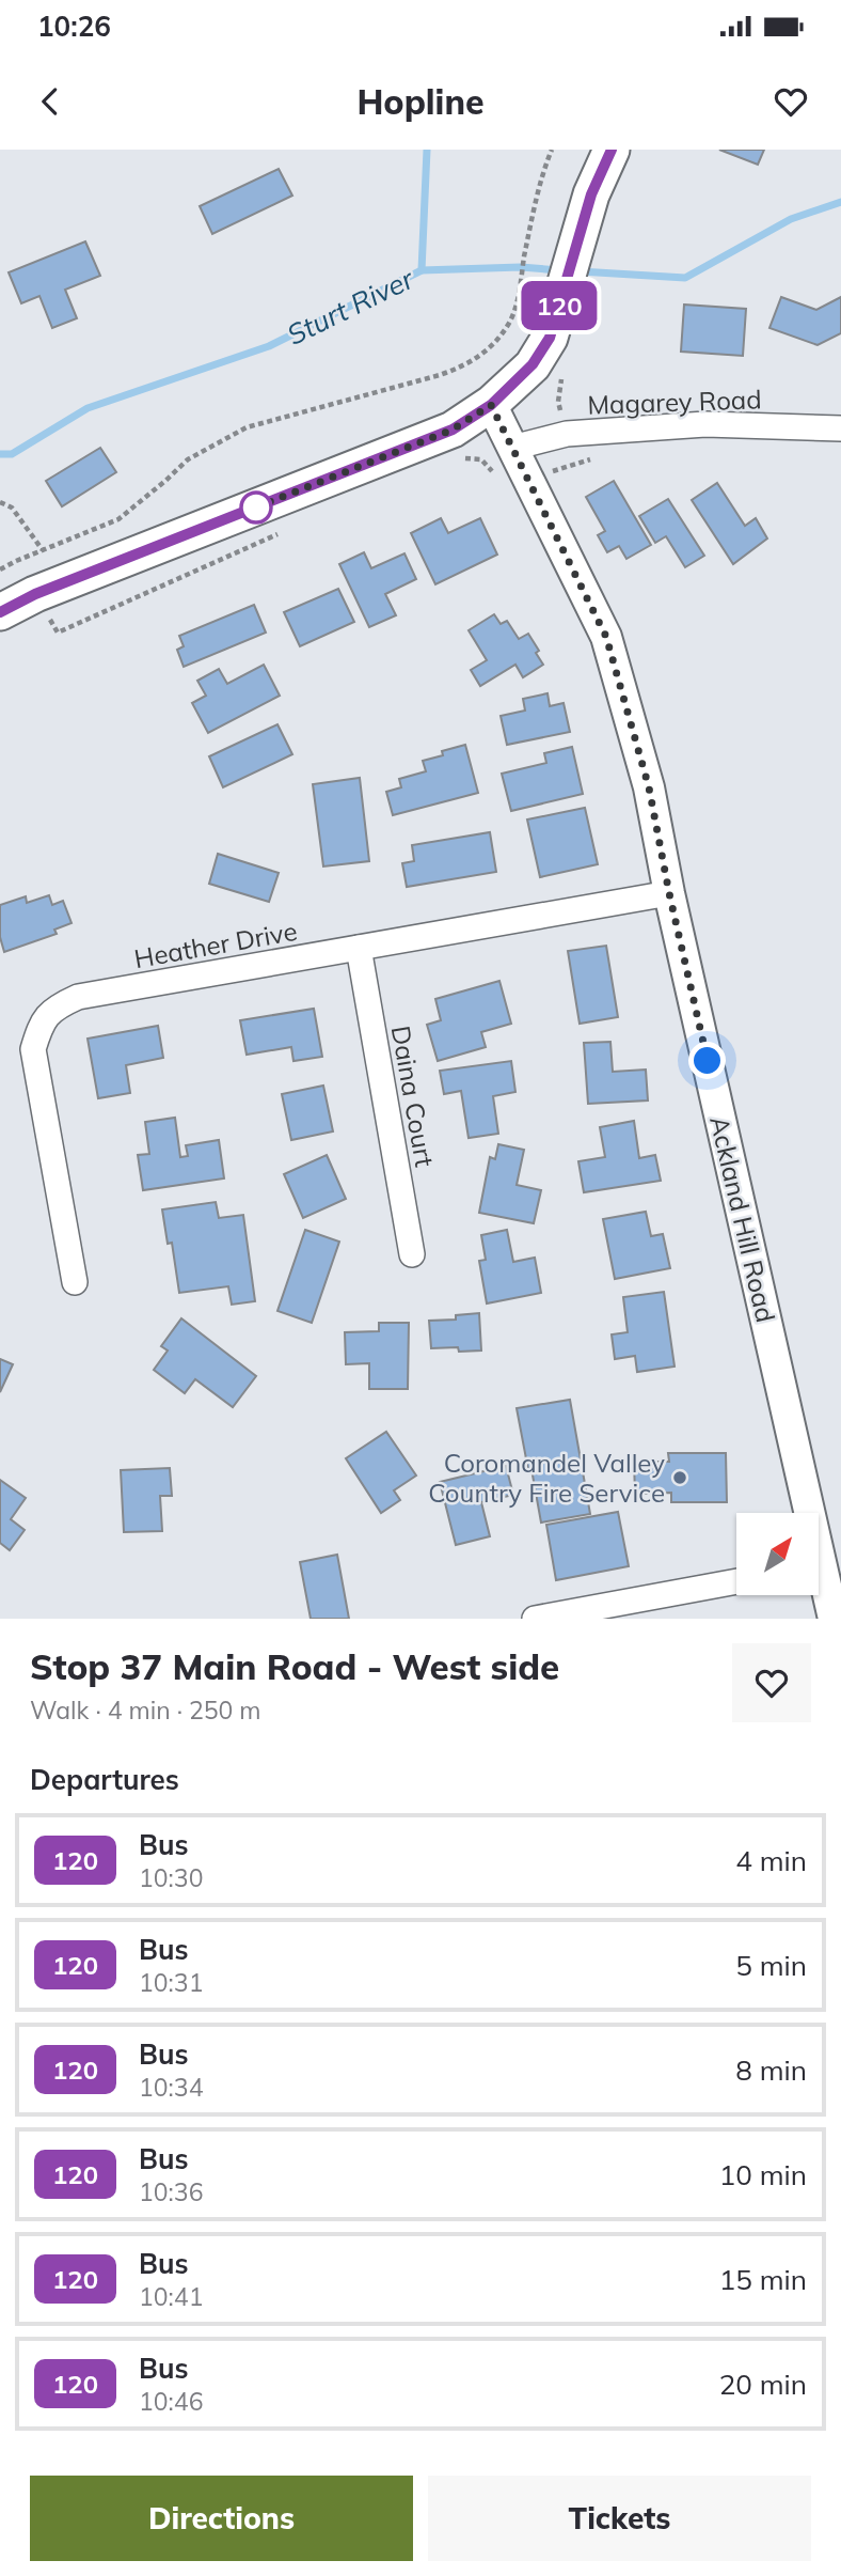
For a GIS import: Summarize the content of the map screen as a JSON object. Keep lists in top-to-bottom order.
{
  "streets": {
    "street": [
      "Magarey Road",
      "Heather Drive",
      "Daina Court",
      "Ackland Hill Road"
    ]
  },
  "crossings": [
    ["Magarey Road", "Ackland Hill Road"],
    ["Heather Drive", "Daina Court"],
    ["Heather Drive", "Ackland Hill Road"]
  ],
  "water": ["Sturt River"],
  "places": ["Coromandel Valley Country Fire Service"],
  "lines": ["bus line 120"],
  "north": "top right",
  "page": {
    "status": "10:26",
    "header": "Hopline",
    "on_map": "120",
    "heading": [
      ["Stop 37 Main Road - West side", "Walk · 4 min · 250 m"],
      "Departures"
    ],
    "list": [
      {
        "mark": "120",
        "name": "Bus",
        "note": "10:30",
        "value": "4 min"
      },
      {
        "mark": "120",
        "name": "Bus",
        "note": "10:31",
        "value": "5 min"
      },
      {
        "mark": "120",
        "name": "Bus",
        "note": "10:34",
        "value": "8 min"
      },
      {
        "mark": "120",
        "name": "Bus",
        "note": "10:36",
        "value": "10 min"
      },
      {
        "mark": "120",
        "name": "Bus",
        "note": "10:41",
        "value": "15 min"
      },
      {
        "mark": "120",
        "name": "Bus",
        "note": "10:46",
        "value": "20 min"
      }
    ],
    "buttons": ["Directions", "Tickets"]
  }
}
